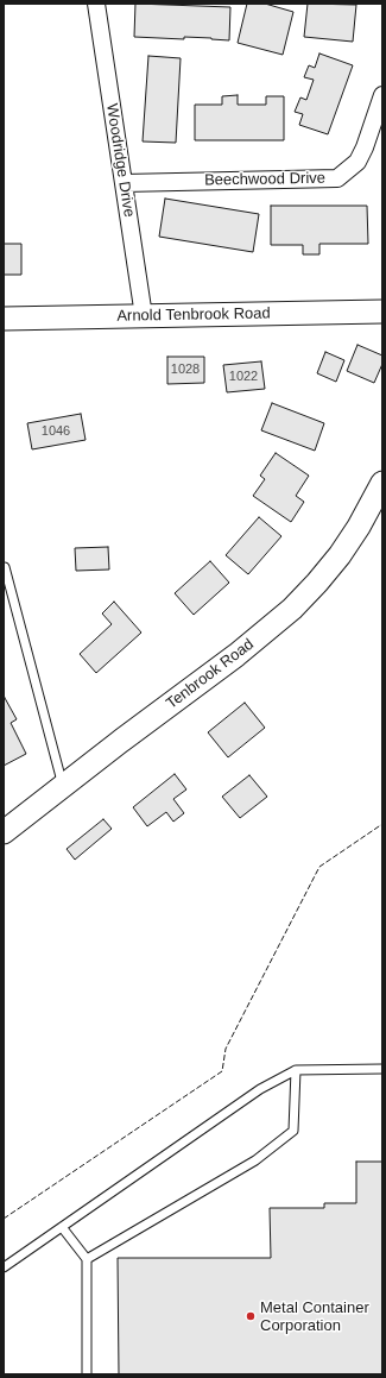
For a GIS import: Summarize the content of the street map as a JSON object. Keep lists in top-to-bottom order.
{
  "streets": {
    "street": [
      "Woodridge Drive",
      "Beechwood Drive",
      "Arnold Tenbrook Road",
      "Tenbrook Road"
    ]
  },
  "crossings": [
    ["Woodridge Drive", "Beechwood Drive"],
    ["Woodridge Drive", "Arnold Tenbrook Road"]
  ],
  "places": ["Metal Container Corporation"],
  "house_numbers": ["1028", "1022", "1046"]
}
